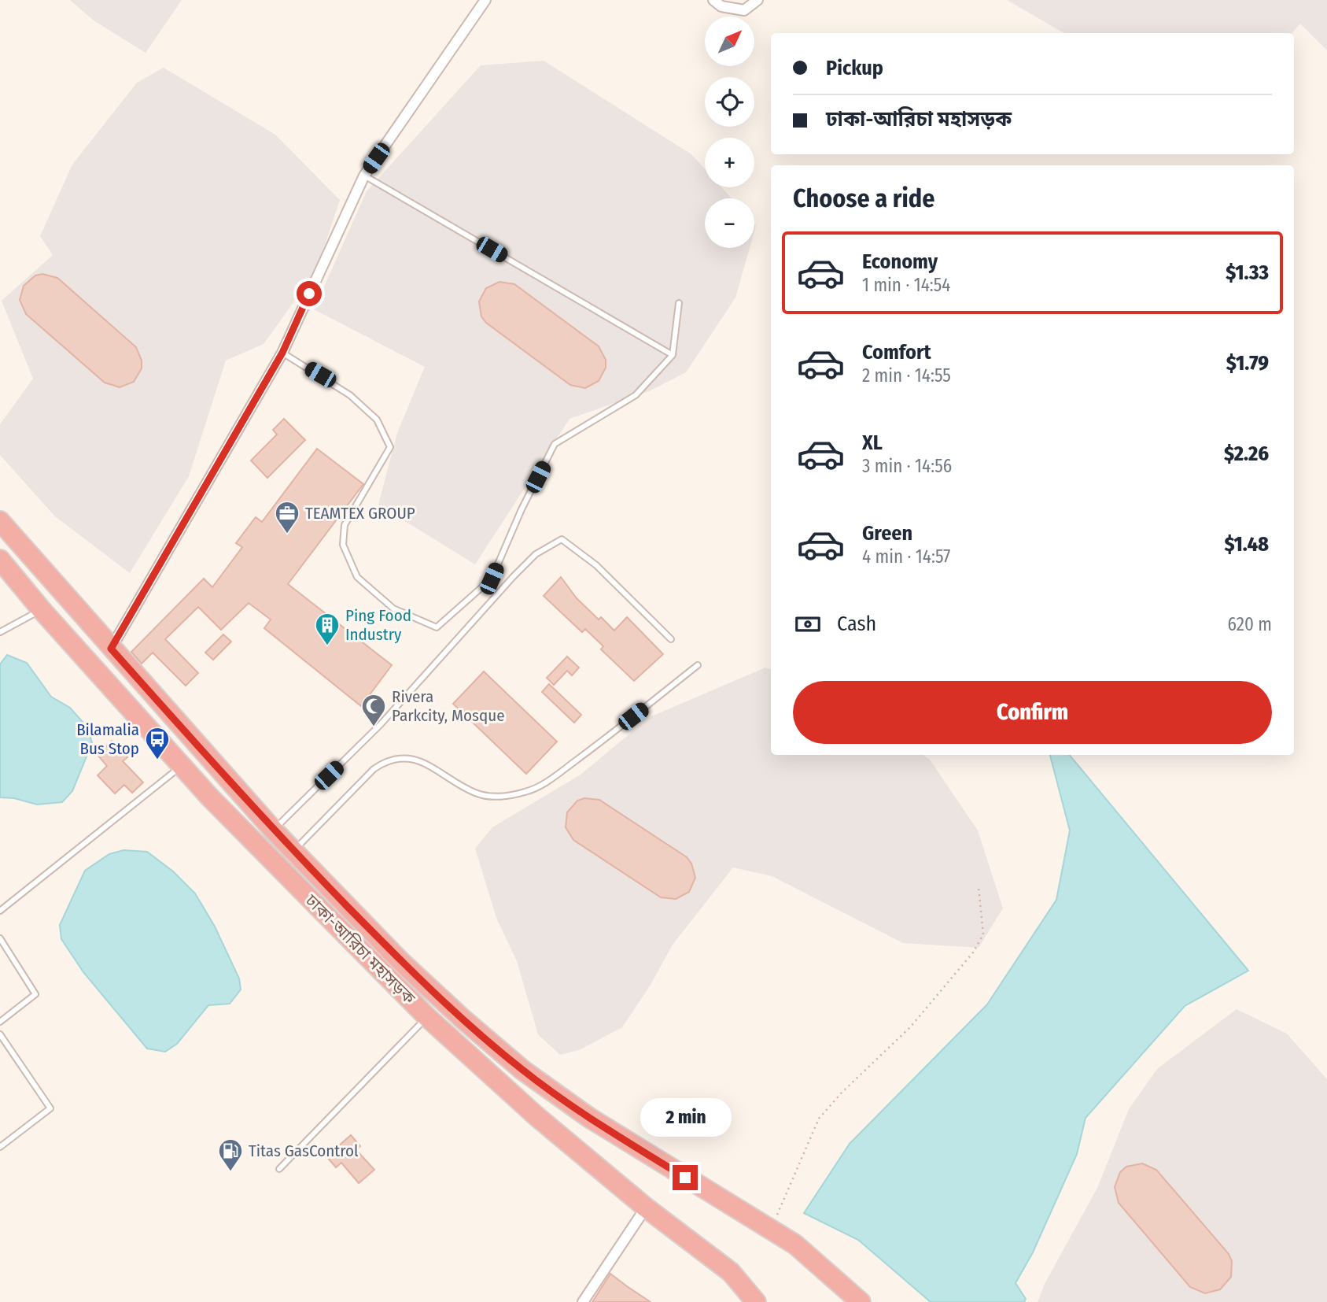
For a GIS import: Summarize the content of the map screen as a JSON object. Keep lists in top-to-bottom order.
{
  "streets": {
    "highway": ["ঢাকা-আরিচা মহাসড়ক"]
  },
  "places": {
    "office": ["TEAMTEX GROUP"],
    "building": ["Ping Food Industry"],
    "mosque": ["Rivera Parkcity, Mosque"],
    "bus stop": ["Bilamalia Bus Stop"],
    "fuel station": ["Titas GasControl"]
  },
  "north": "top right",
  "page": {
    "map_buttons": ["+", "−"],
    "banner": ["Pickup", "ঢাকা-আরিচা মহাসড়ক"],
    "heading": "Choose a ride",
    "list": [
      {
        "name": "Economy",
        "note": "1 min · 14:54",
        "value": "$1.33"
      },
      {
        "name": "Comfort",
        "note": "2 min · 14:55",
        "value": "$1.79"
      },
      {
        "name": "XL",
        "note": "3 min · 14:56",
        "value": "$2.26"
      },
      {
        "name": "Green",
        "note": "4 min · 14:57",
        "value": "$1.48"
      }
    ],
    "pay": ["Cash", "620 m"],
    "buttons": "Confirm",
    "bubble": "2 min"
  }
}
